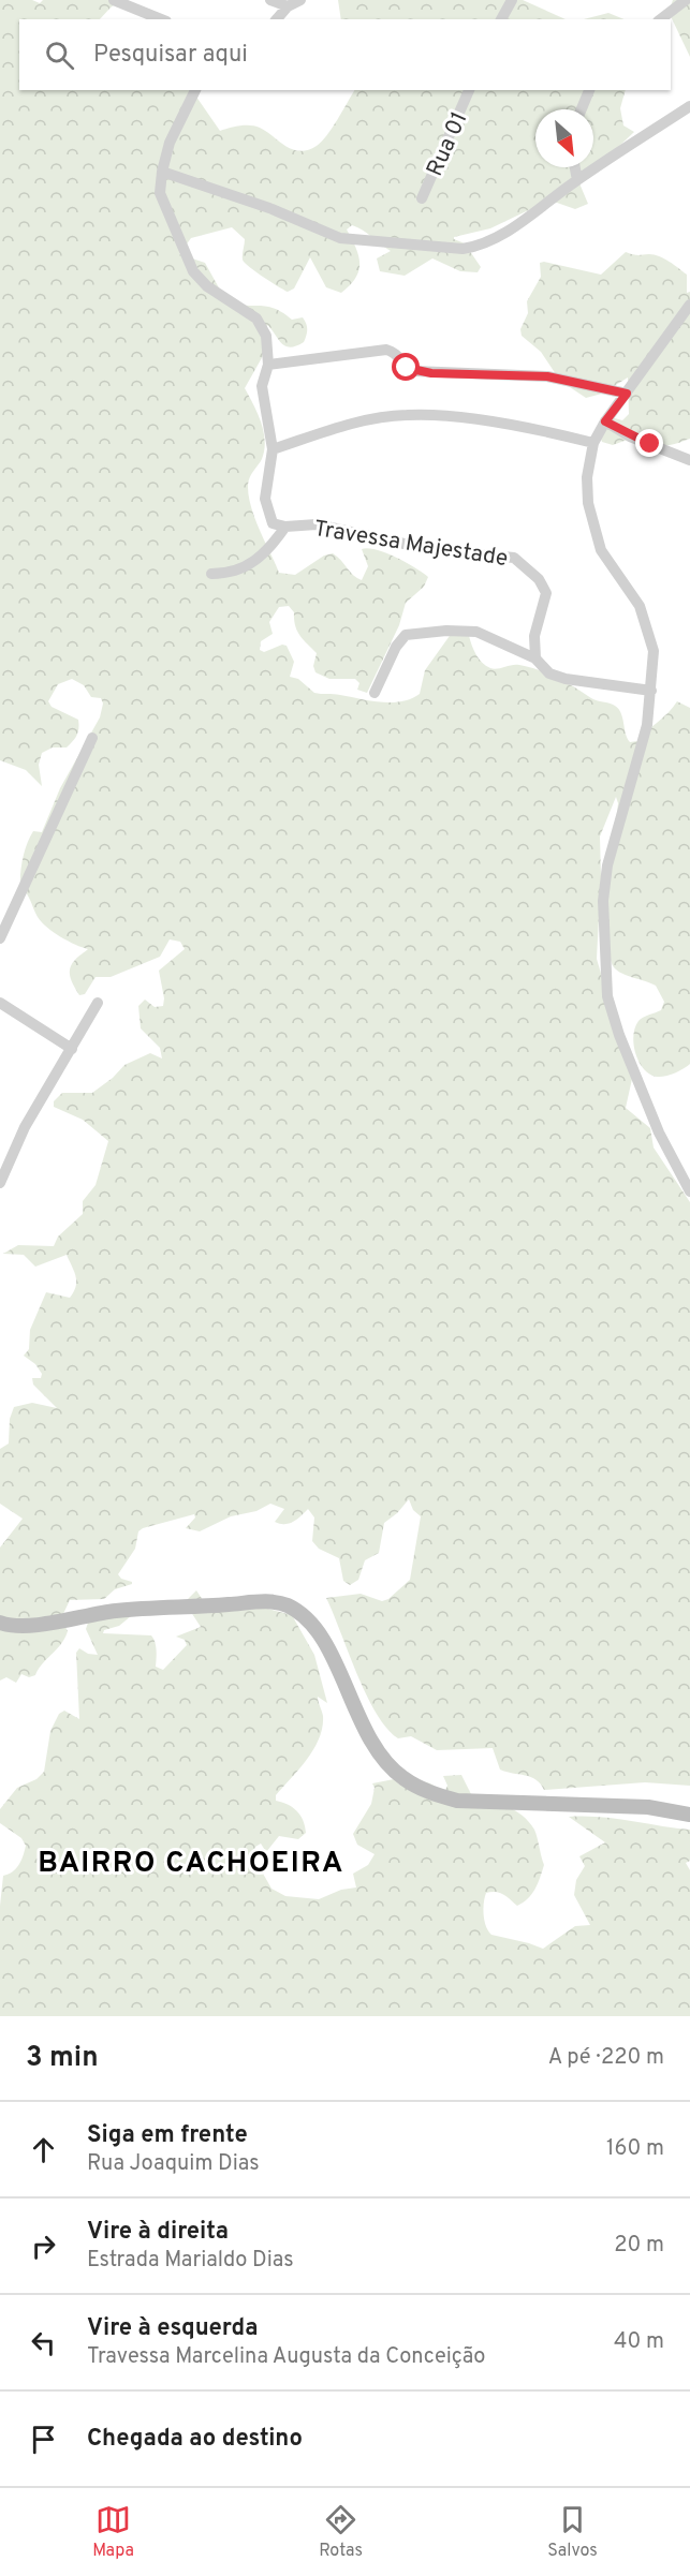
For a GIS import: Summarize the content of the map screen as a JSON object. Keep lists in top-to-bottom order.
{
  "streets": {
    "street": ["Rua 01", "Travessa Majestade"]
  },
  "districts": ["BAIRRO CACHOEIRA"],
  "north": "bottom right",
  "page": {
    "search": "Pesquisar aqui",
    "heading": ["3 min", "A pé · 220 m"],
    "list": [
      ["Siga em frente", "Rua Joaquim Dias", "160 m"],
      ["Vire à direita", "Estrada Marialdo Dias", "20 m"],
      ["Vire à esquerda", "Travessa Marcelina Augusta da Conceição", "40 m"],
      "Chegada ao destino"
    ],
    "nav": ["Mapa", "Rotas", "Salvos"]
  }
}
